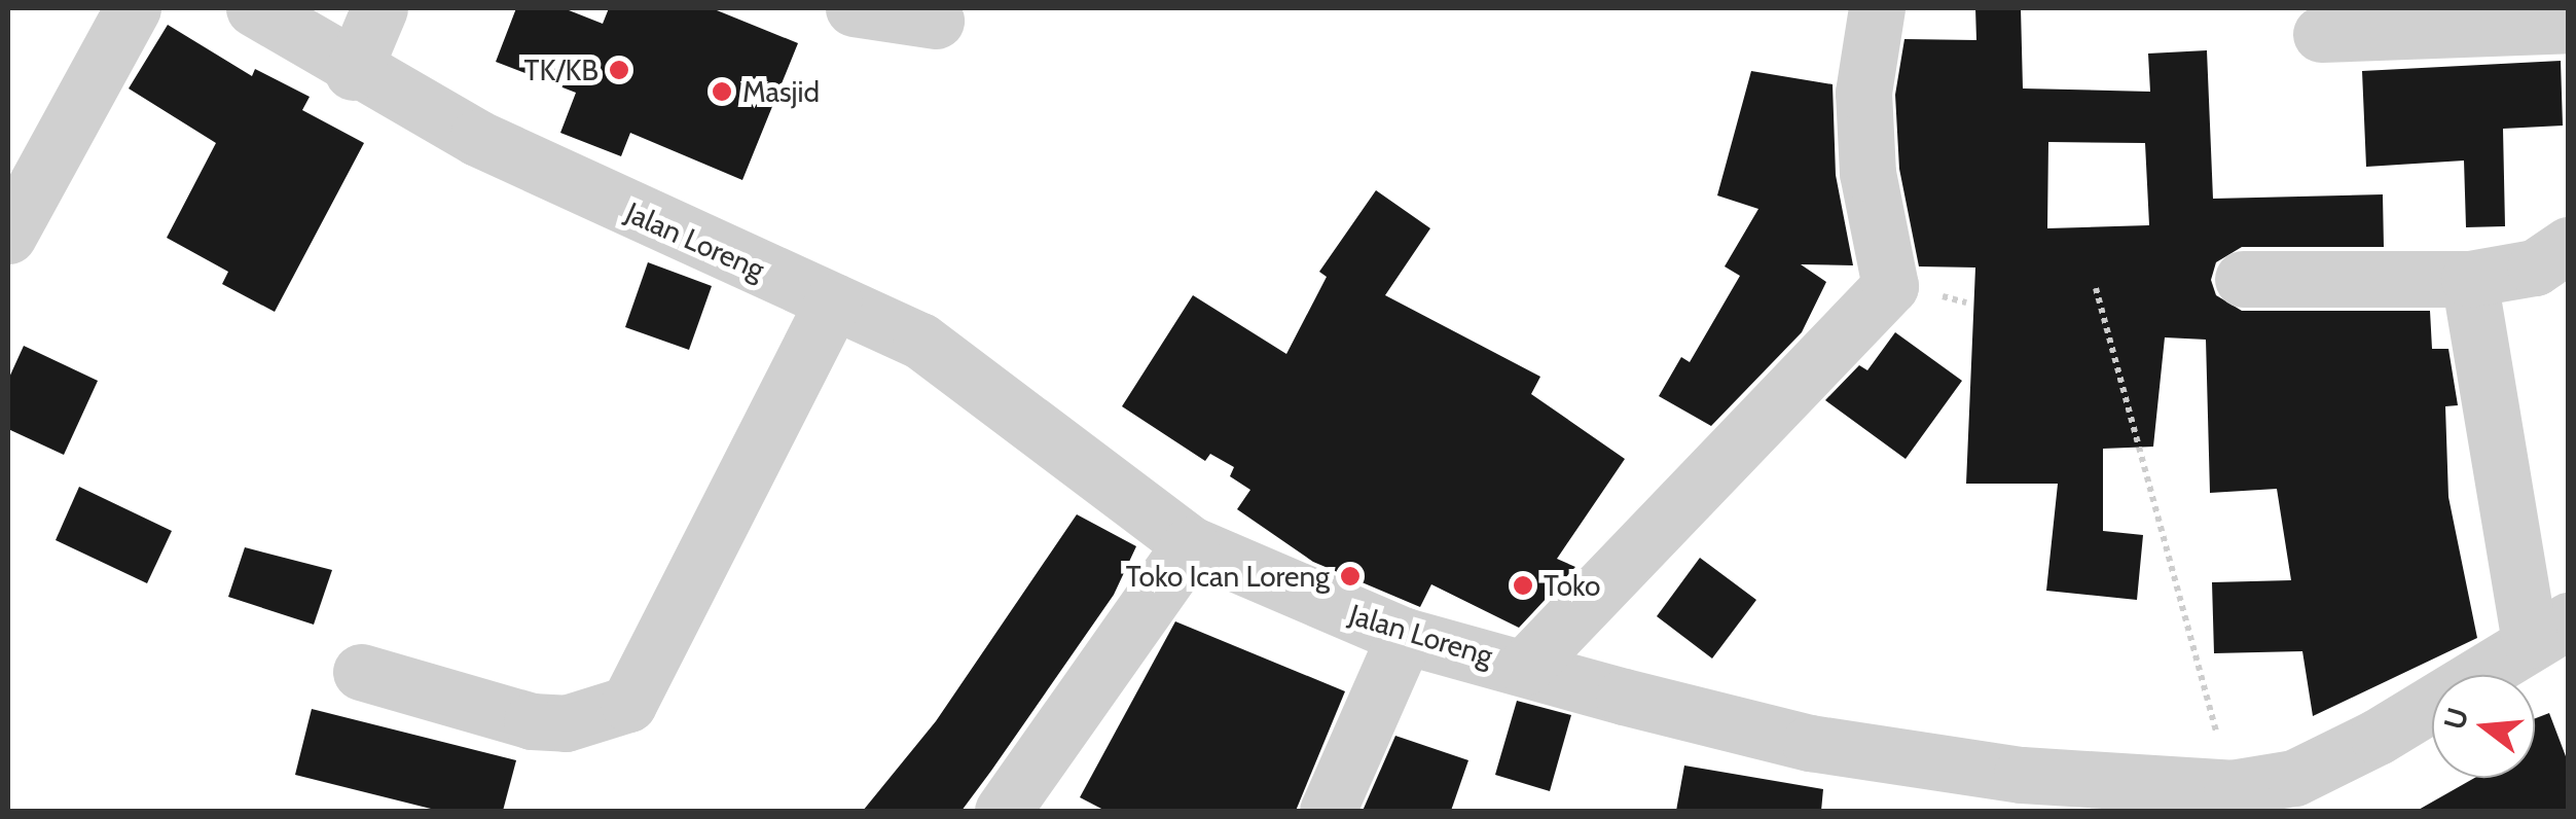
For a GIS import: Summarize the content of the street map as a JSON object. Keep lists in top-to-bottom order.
{
  "streets": {
    "street": ["Jalan Loreng"]
  },
  "places": [
    "TK/KB",
    "Masjid",
    "Toko Ican Loreng",
    "Toko"
  ],
  "north": "left"
}
